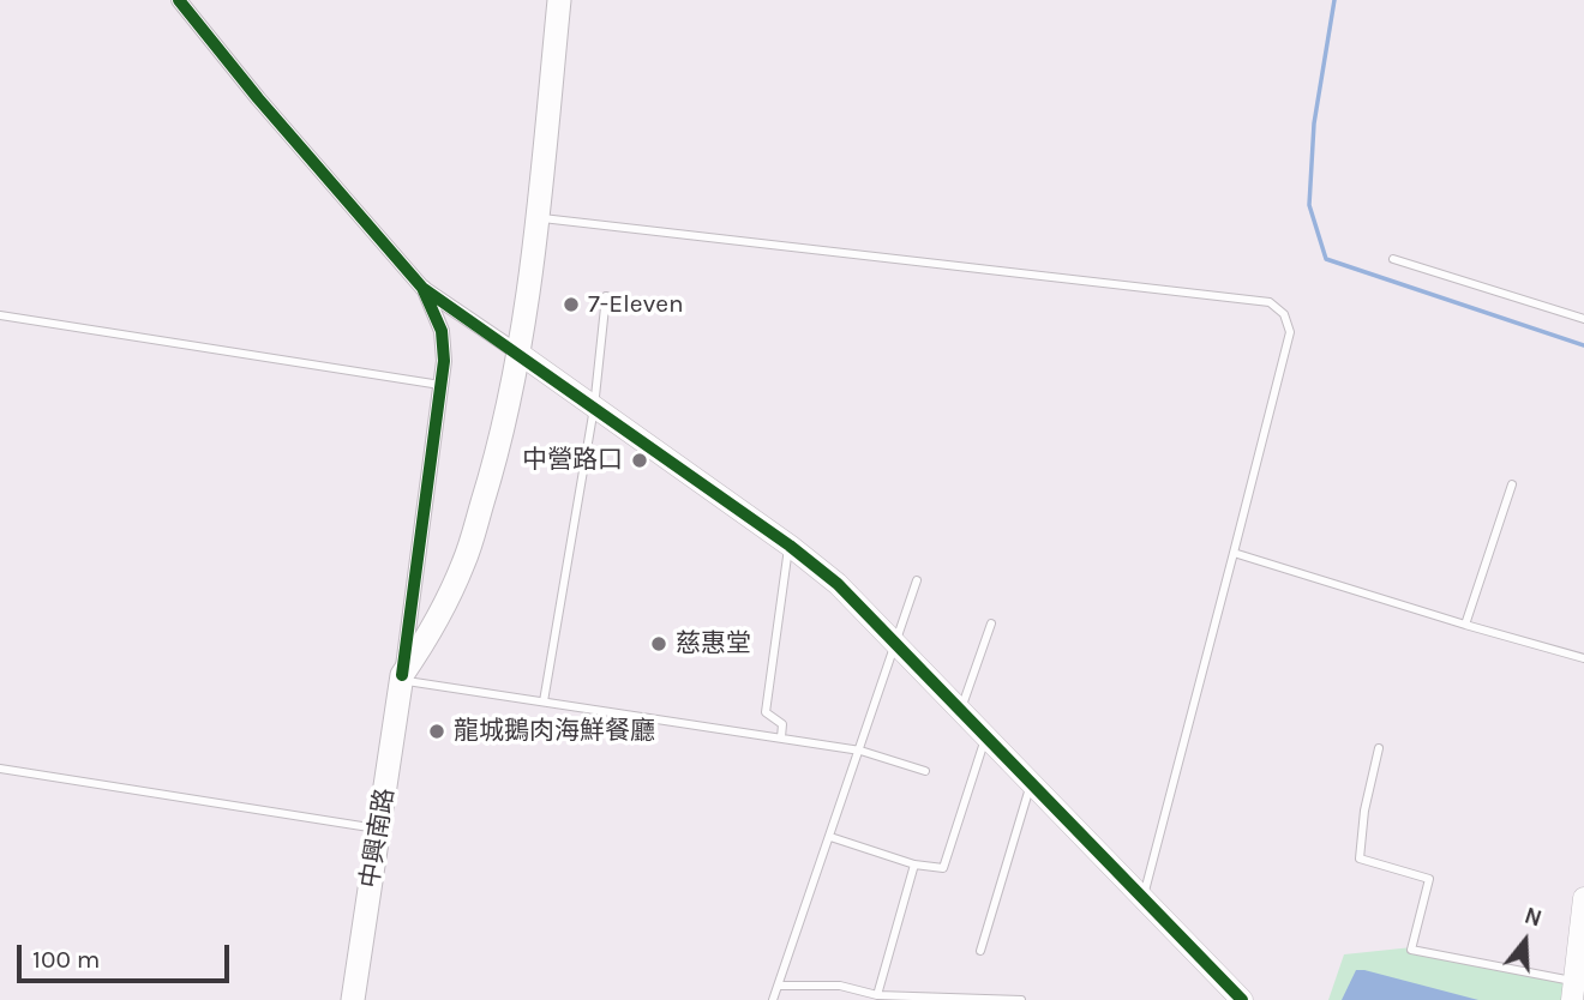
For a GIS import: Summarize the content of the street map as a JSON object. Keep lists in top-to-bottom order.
{
  "streets": {
    "main road": ["中興南路"]
  },
  "places": [
    "7-Eleven",
    "中營路口",
    "慈惠堂",
    "龍城鵝肉海鮮餐廳"
  ],
  "scale_bar": "100 m",
  "north": "top"
}
